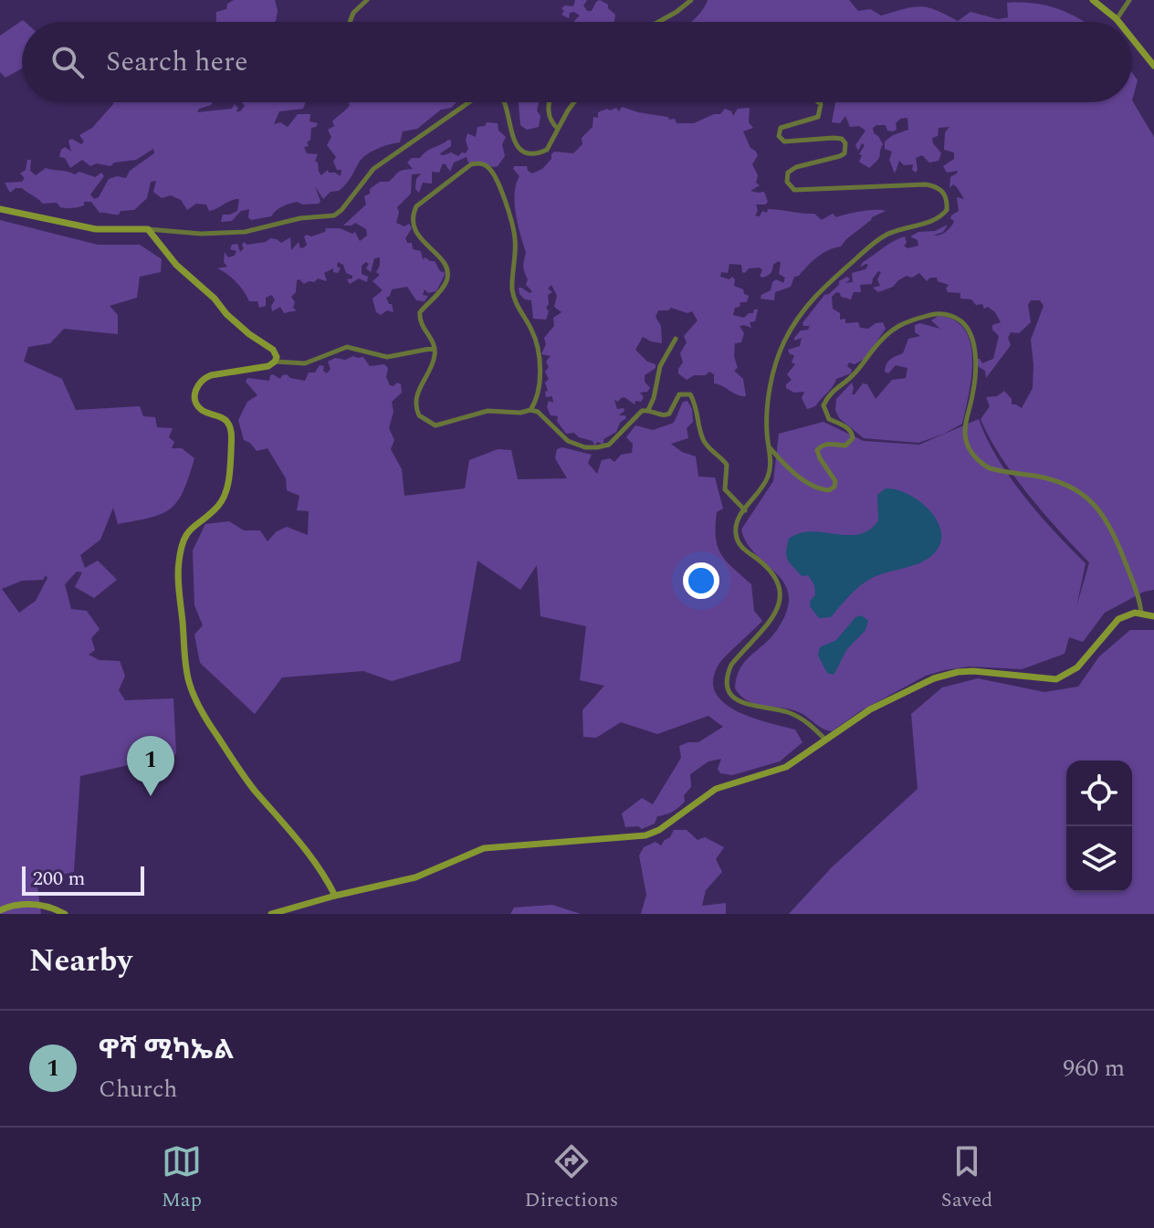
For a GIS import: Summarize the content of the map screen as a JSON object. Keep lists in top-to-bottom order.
{
  "scale_bar": "200 m",
  "page": {
    "search": "Search here",
    "pins": "1",
    "scale": "200 m",
    "heading": "Nearby",
    "list": [
      {
        "mark": "1",
        "name": "ዋሻ ሚካኤል",
        "note": "Church",
        "value": "960 m"
      }
    ],
    "nav": ["Map", "Directions", "Saved"]
  }
}
